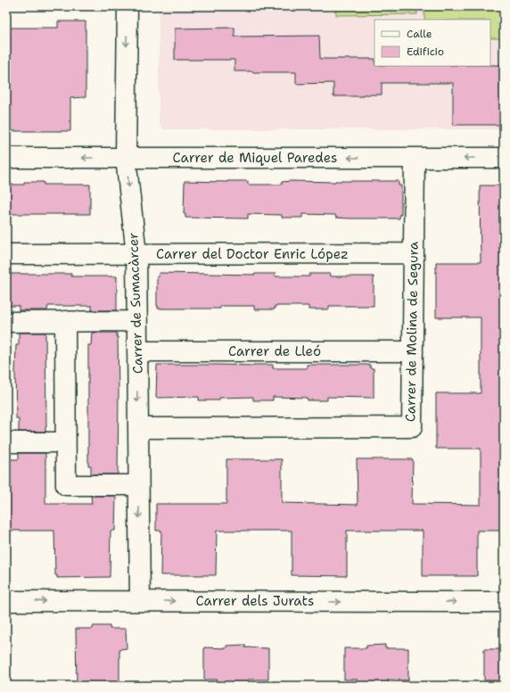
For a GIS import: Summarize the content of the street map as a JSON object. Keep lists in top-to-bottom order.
{
  "streets": {
    "street": [
      "Carrer de Miquel Paredes",
      "Carrer del Doctor Enric López",
      "Carrer de Sumacàrcer",
      "Carrer de Molina de Segura",
      "Carrer de Lleó",
      "Carrer dels Jurats"
    ]
  },
  "crossings": [
    ["Carrer de Miquel Paredes", "Carrer de Sumacàrcer"],
    ["Carrer de Miquel Paredes", "Carrer de Molina de Segura"],
    ["Carrer del Doctor Enric López", "Carrer de Sumacàrcer"],
    ["Carrer del Doctor Enric López", "Carrer de Molina de Segura"],
    ["Carrer de Sumacàrcer", "Carrer de Molina de Segura"],
    ["Carrer de Sumacàrcer", "Carrer de Lleó"],
    ["Carrer de Sumacàrcer", "Carrer dels Jurats"],
    ["Carrer de Molina de Segura", "Carrer de Lleó"]
  ],
  "one_way": ["Carrer de Miquel Paredes", "Carrer de Sumacàrcer", "Carrer dels Jurats"],
  "legend": ["Calle", "Edificio"]
}
